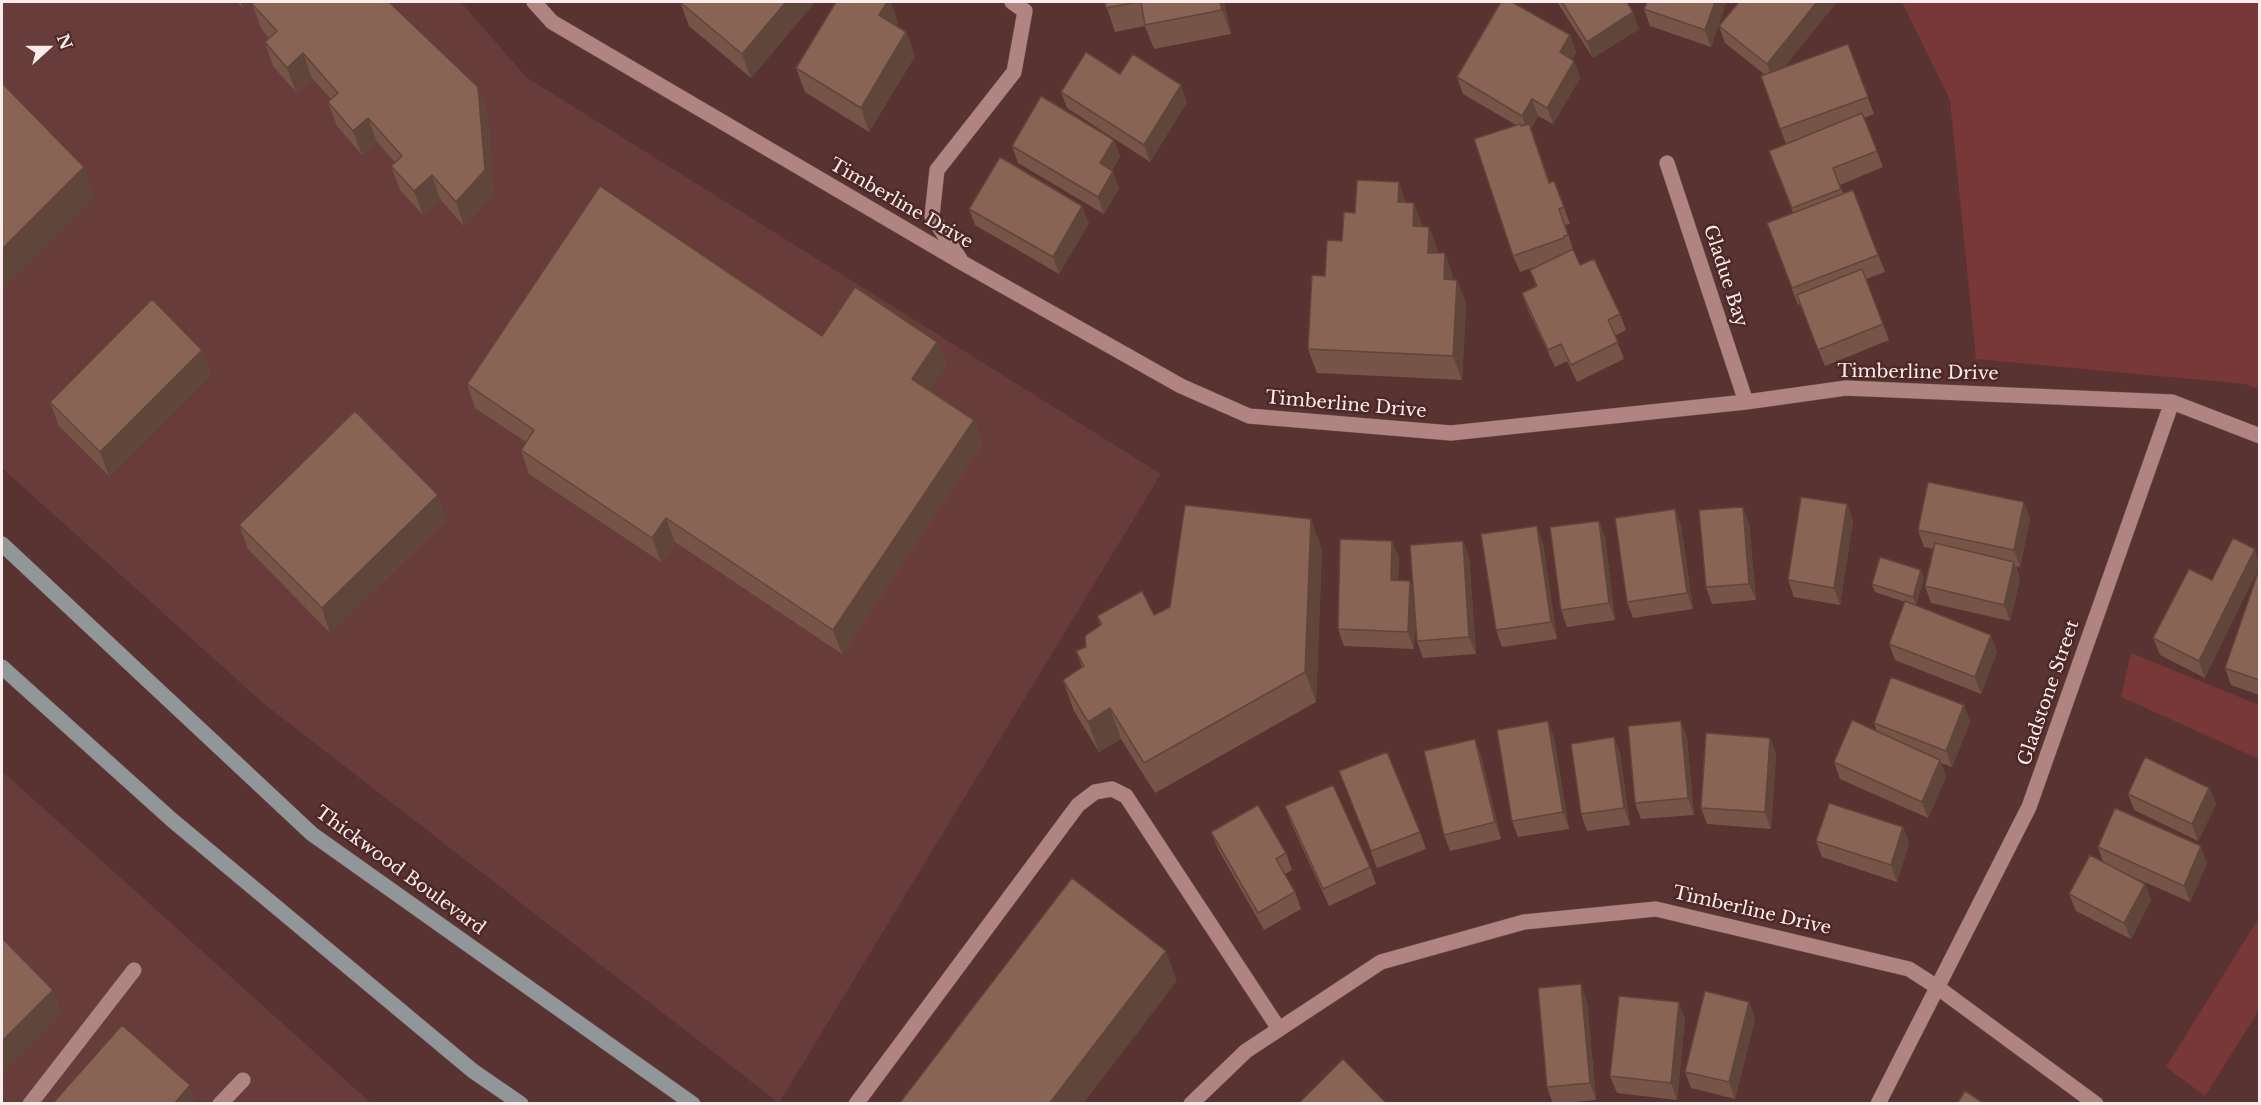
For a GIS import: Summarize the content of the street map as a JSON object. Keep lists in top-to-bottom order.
{
  "streets": {
    "main road": ["Thickwood Boulevard"],
    "street": ["Timberline Drive", "Gladue Bay", "Gladstone Street"]
  },
  "crossings": [
    ["Timberline Drive", "Gladue Bay"],
    ["Timberline Drive", "Gladstone Street"]
  ],
  "north": "right"
}
